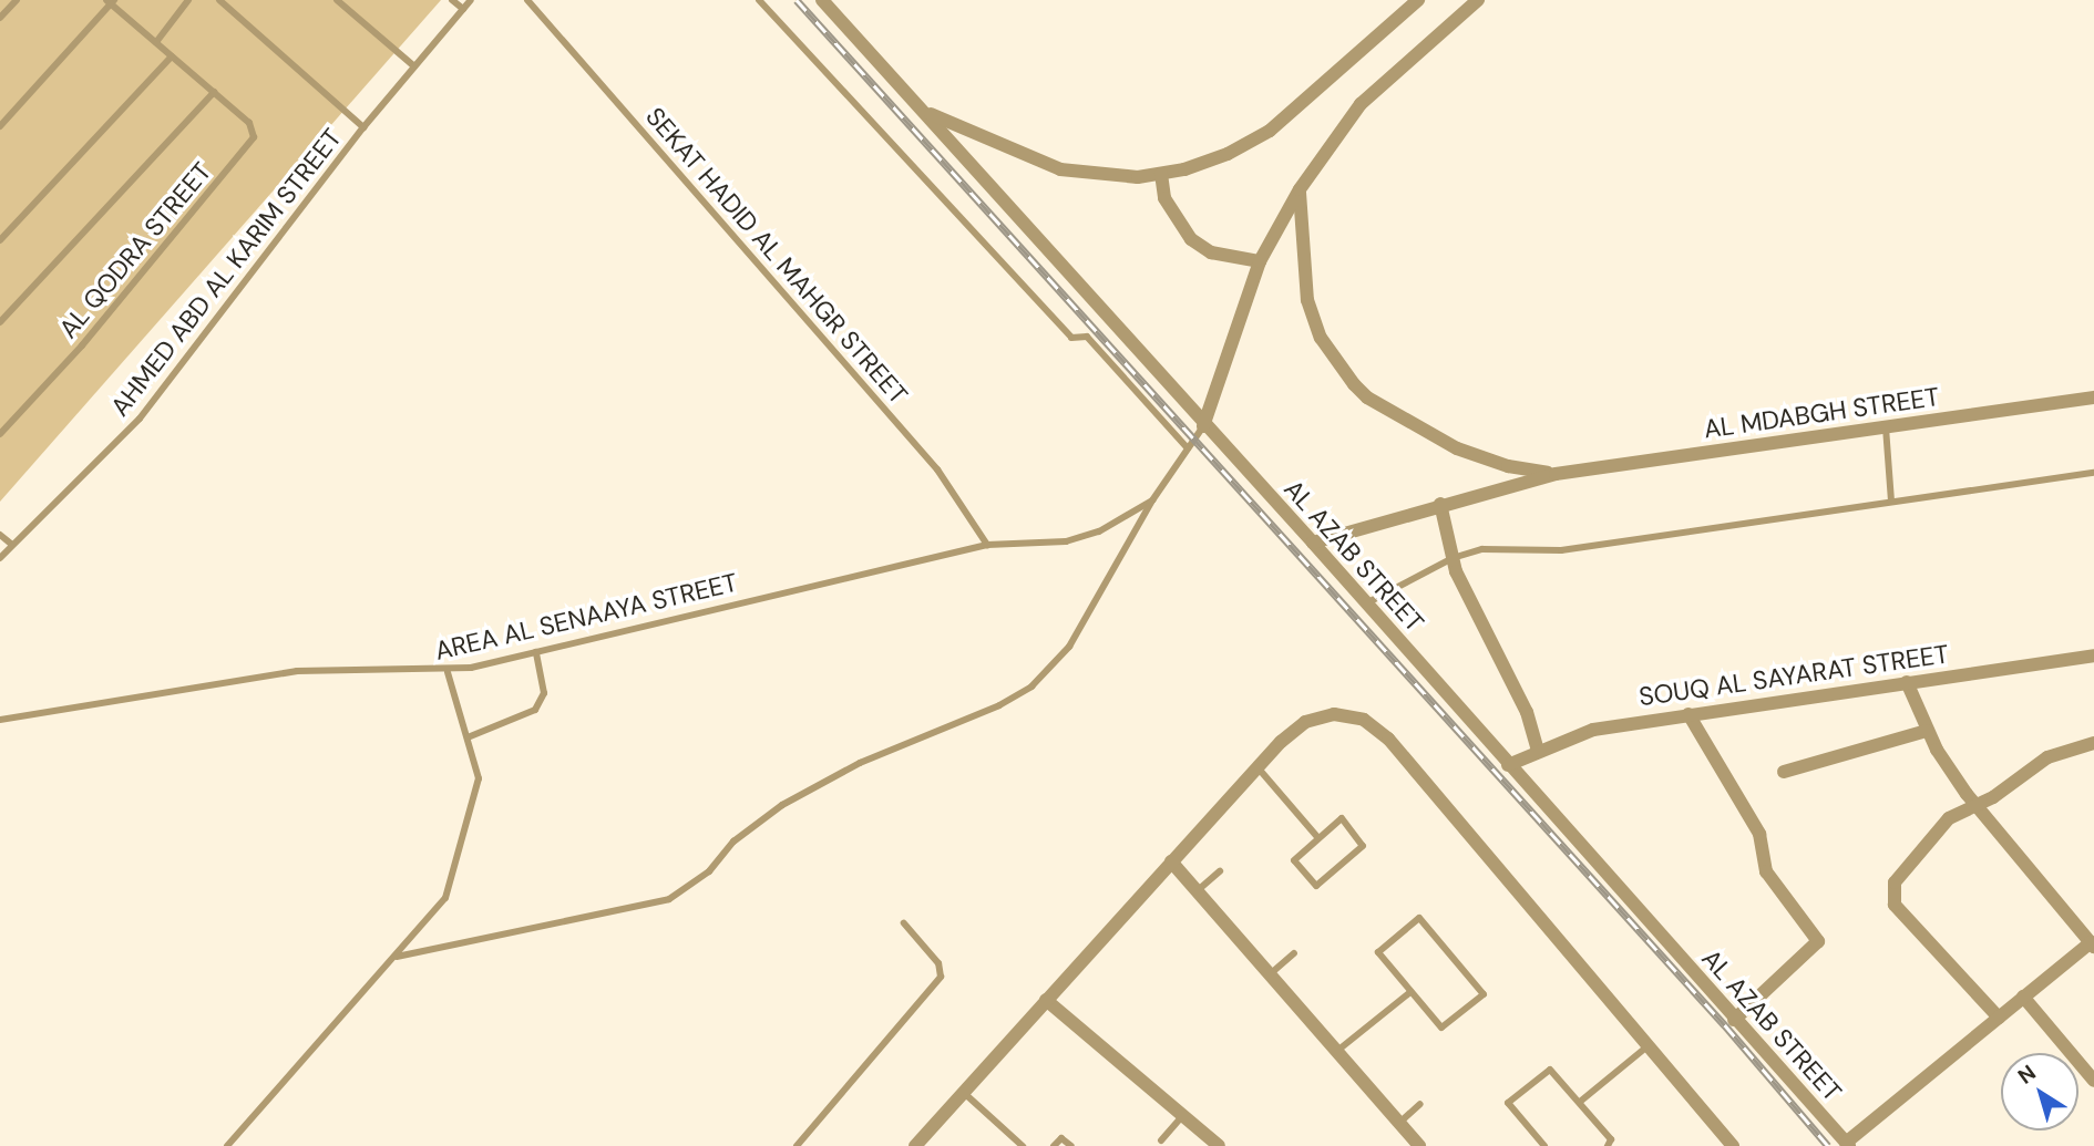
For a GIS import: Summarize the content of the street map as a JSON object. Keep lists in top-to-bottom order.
{
  "streets": {
    "street": ["AL MDABGH STREET", "AL AZAB STREET", "SOUQ AL SAYARAT STREET"],
    "lane": [
      "AL QODRA STREET",
      "SEKAT HADID AL MAHGR STREET",
      "AHMED ABD AL KARIM STREET",
      "AREA AL SENAAYA STREET"
    ]
  },
  "crossings": [
    ["SEKAT HADID AL MAHGR STREET", "AREA AL SENAAYA STREET"],
    ["AL MDABGH STREET", "AL AZAB STREET"],
    ["AL AZAB STREET", "SOUQ AL SAYARAT STREET"]
  ],
  "north": "top left"
}
